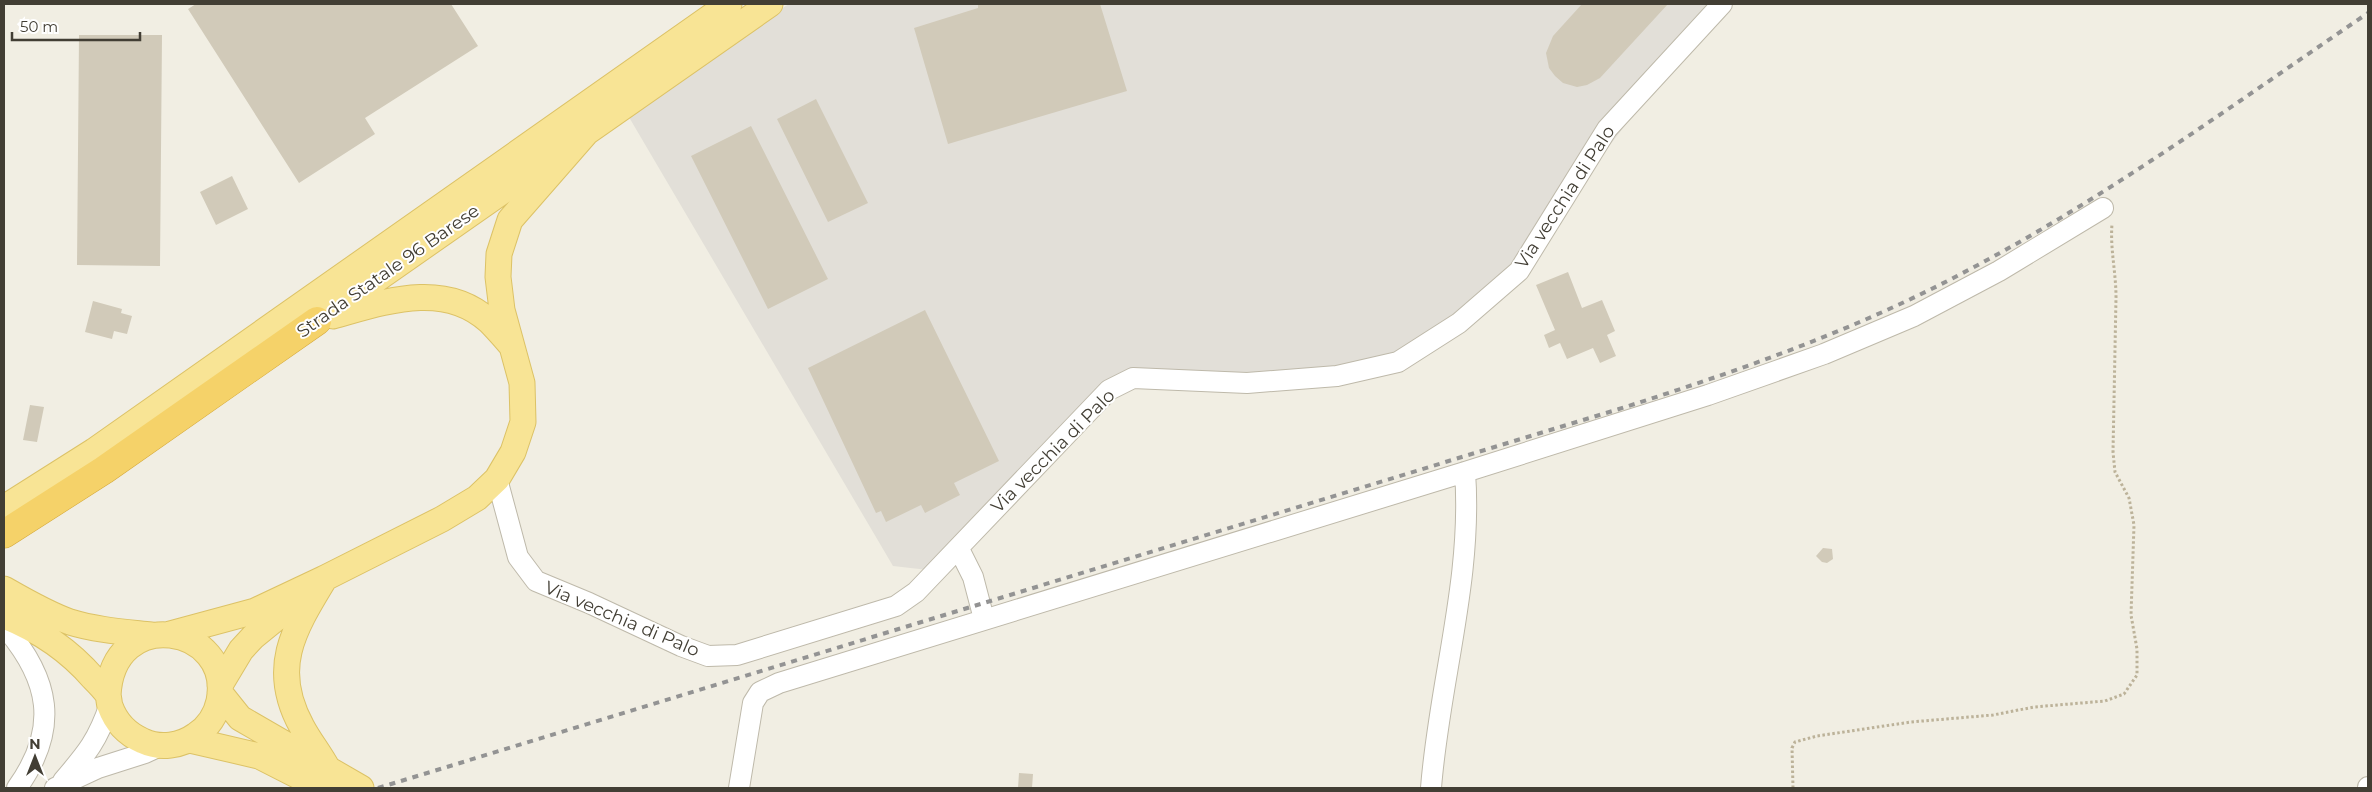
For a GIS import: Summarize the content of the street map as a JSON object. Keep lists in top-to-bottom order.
{
  "streets": {
    "highway": ["Strada Statale 96 Barese"],
    "street": ["Via vecchia di Palo"]
  },
  "scale_bar": "50 m",
  "north": "top"
}
